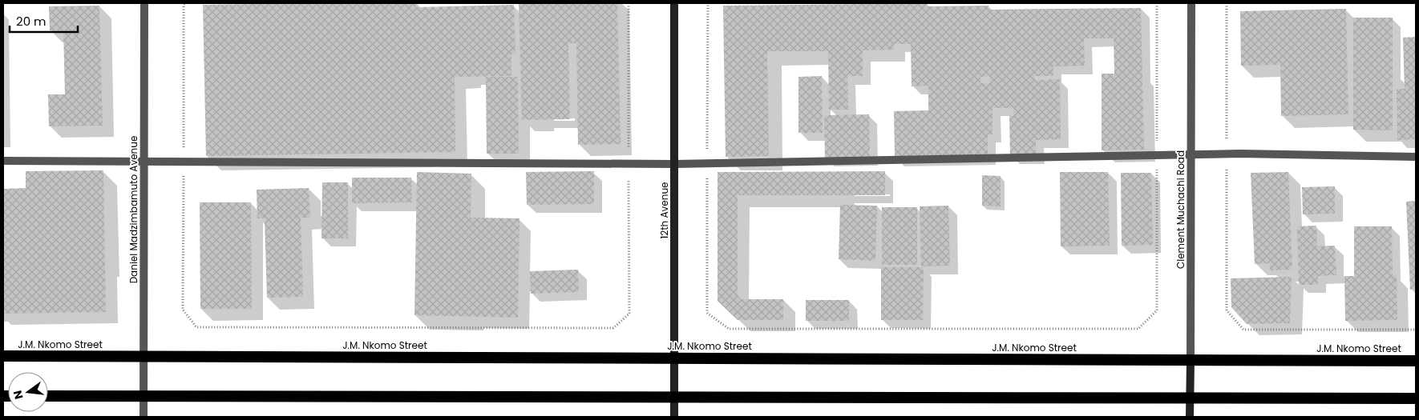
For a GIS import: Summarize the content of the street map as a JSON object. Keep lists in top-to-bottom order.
{
  "streets": {
    "highway": ["J.M. Nkomo Street"],
    "main road": ["Clement Muchachi Road", "12th Avenue"],
    "street": ["Daniel Madzimbamuto Avenue"]
  },
  "crossings": [
    ["Daniel Madzimbamuto Avenue", "J.M. Nkomo Street"],
    ["Clement Muchachi Road", "J.M. Nkomo Street"],
    ["12th Avenue", "J.M. Nkomo Street"]
  ],
  "scale_bar": "20 m",
  "north": "left"
}
